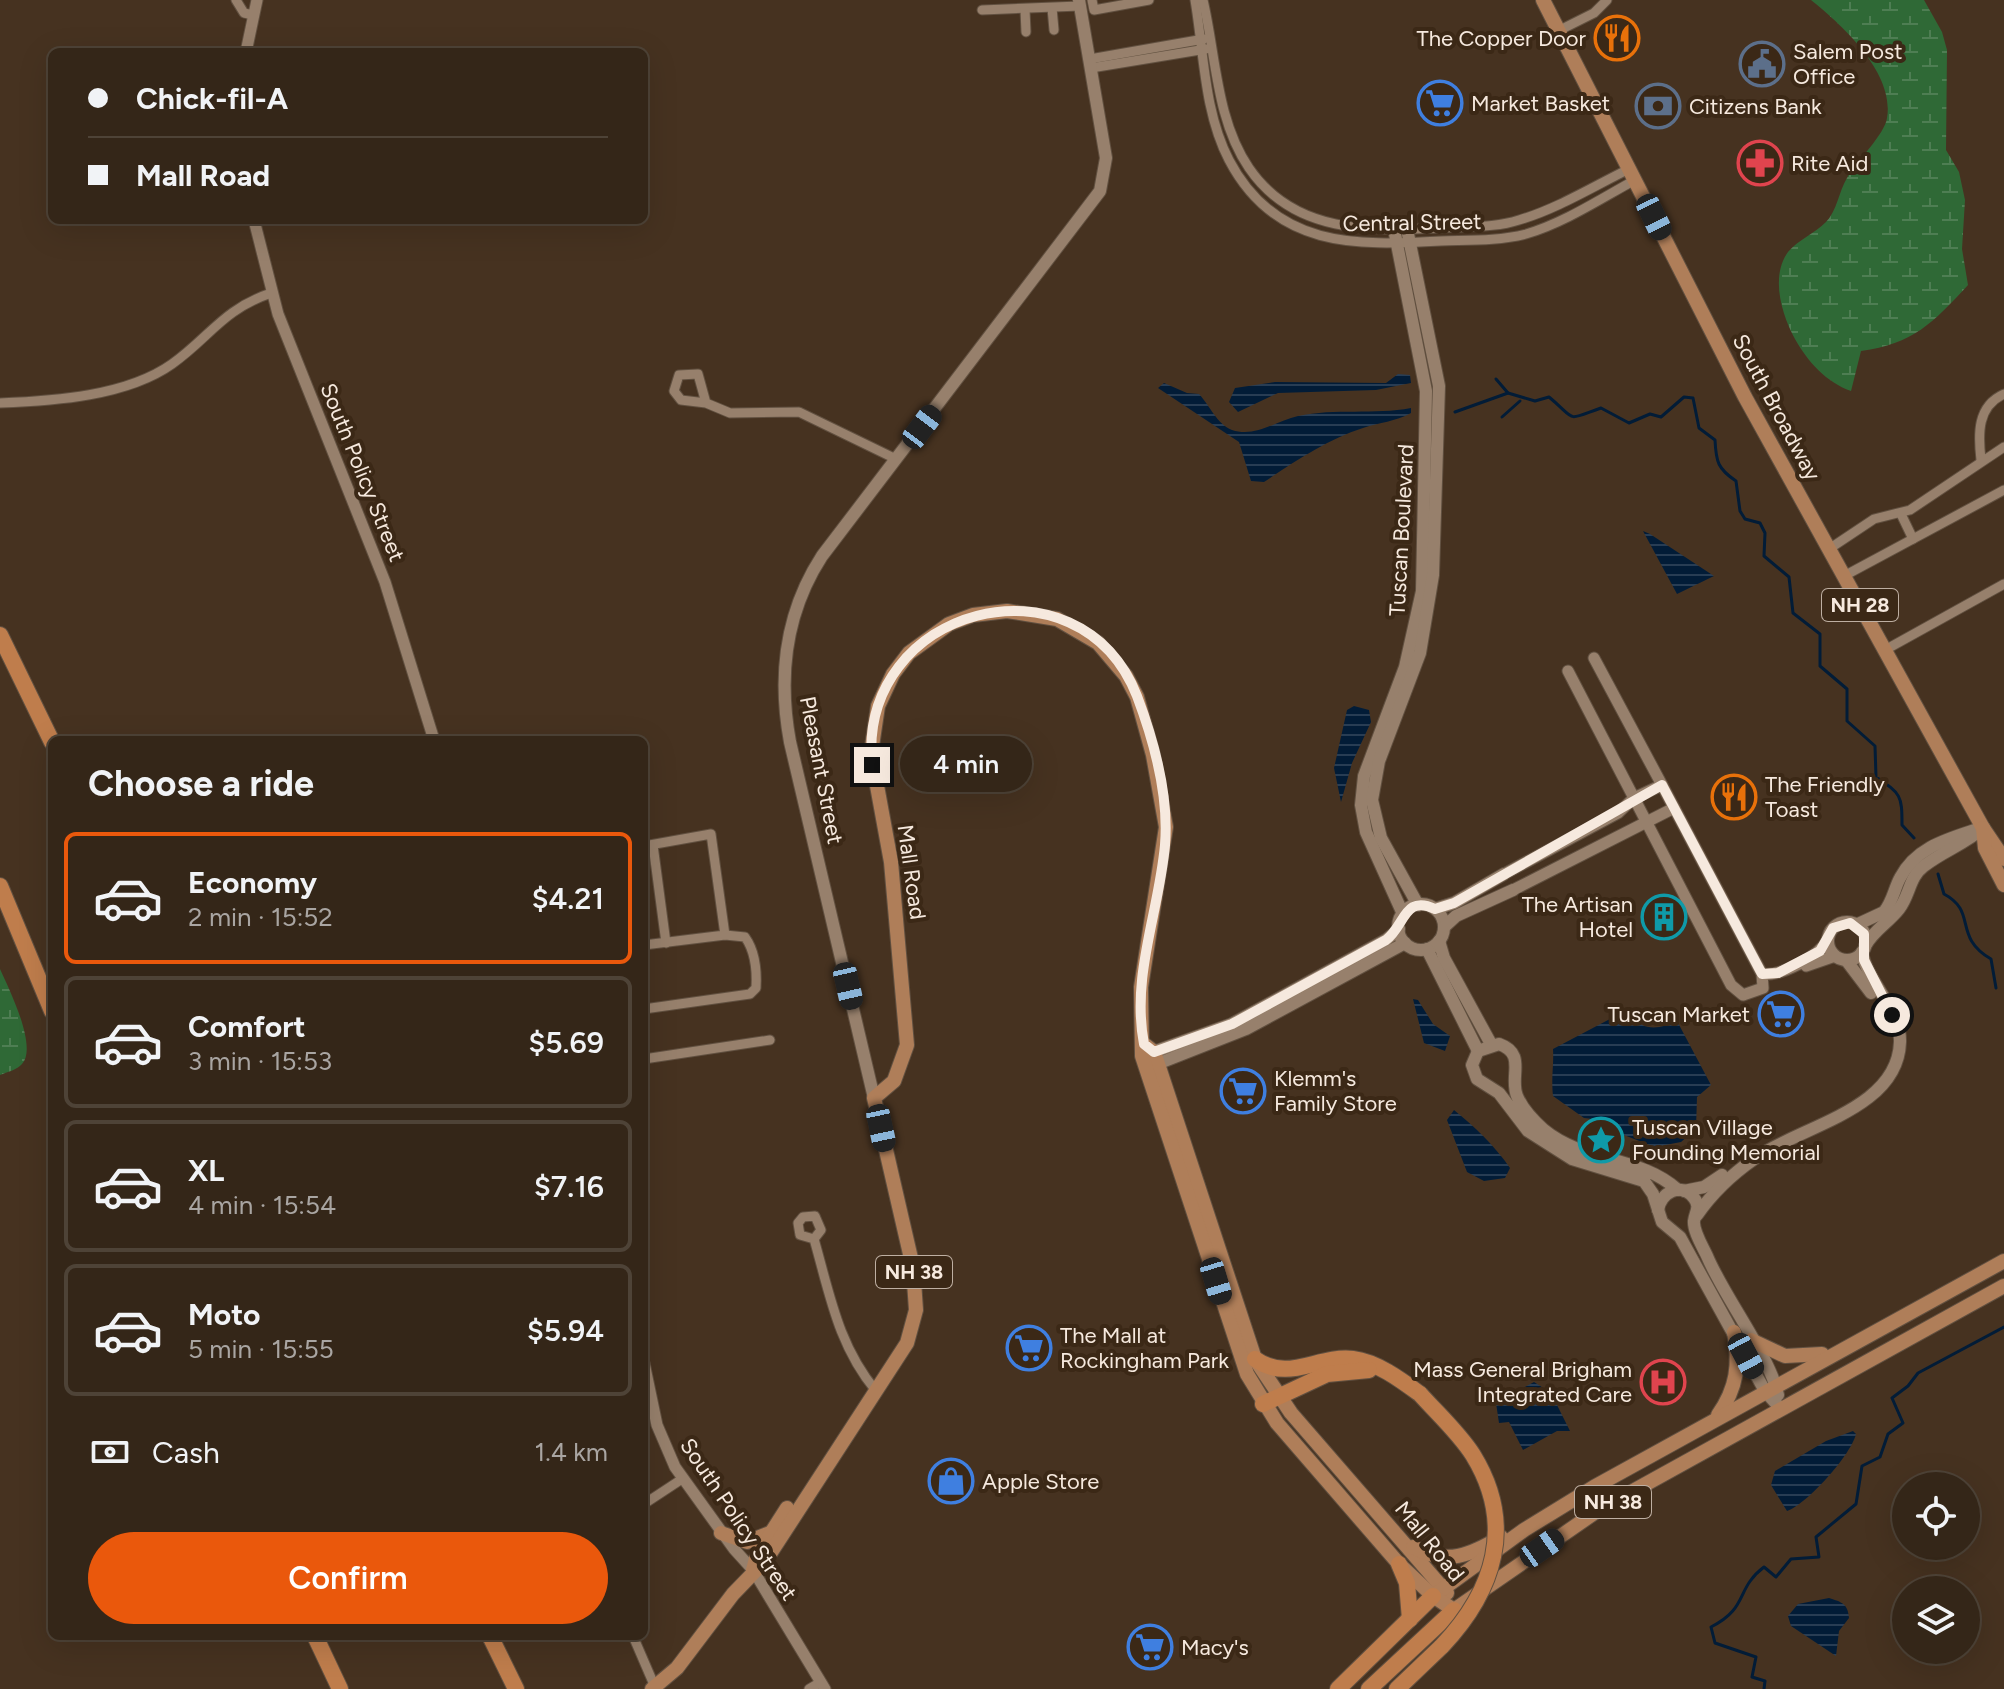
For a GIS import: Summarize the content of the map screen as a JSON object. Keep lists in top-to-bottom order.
{
  "streets": {
    "main road": [
      "South Broadway",
      "Tuscan Boulevard",
      "NH 28",
      "Pleasant Street",
      "Mall Road",
      "NH 38"
    ],
    "street": ["Central Street", "South Policy Street"]
  },
  "crossings": [
    ["Central Street", "South Broadway"],
    ["Central Street", "Tuscan Boulevard"],
    ["South Policy Street", "Pleasant Street"],
    ["South Policy Street", "NH 38"],
    ["Pleasant Street", "Mall Road"],
    ["Pleasant Street", "NH 38"],
    ["Mall Road", "NH 38"]
  ],
  "places": {
    "restaurant": ["The Copper Door", "The Friendly Toast"],
    "public building": ["Salem Post Office"],
    "supermarket": [
      "Market Basket",
      "Tuscan Market",
      "Klemm's Family Store",
      "The Mall at Rockingham Park",
      "Macy's"
    ],
    "bank": ["Citizens Bank"],
    "pharmacy": ["Rite Aid"],
    "building": ["The Artisan Hotel"],
    "place": ["Tuscan Village Founding Memorial"],
    "hospital": ["Mass General Brigham Integrated Care"],
    "shop": ["Apple Store"]
  },
  "page": {
    "banner": ["Chick-fil-A", "Mall Road"],
    "bubble": "4 min",
    "heading": "Choose a ride",
    "list": [
      {
        "name": "Economy",
        "note": "2 min · 15:52",
        "value": "$4.21"
      },
      {
        "name": "Comfort",
        "note": "3 min · 15:53",
        "value": "$5.69"
      },
      {
        "name": "XL",
        "note": "4 min · 15:54",
        "value": "$7.16"
      },
      {
        "name": "Moto",
        "note": "5 min · 15:55",
        "value": "$5.94"
      }
    ],
    "pay": ["Cash", "1.4 km"],
    "buttons": "Confirm"
  }
}
